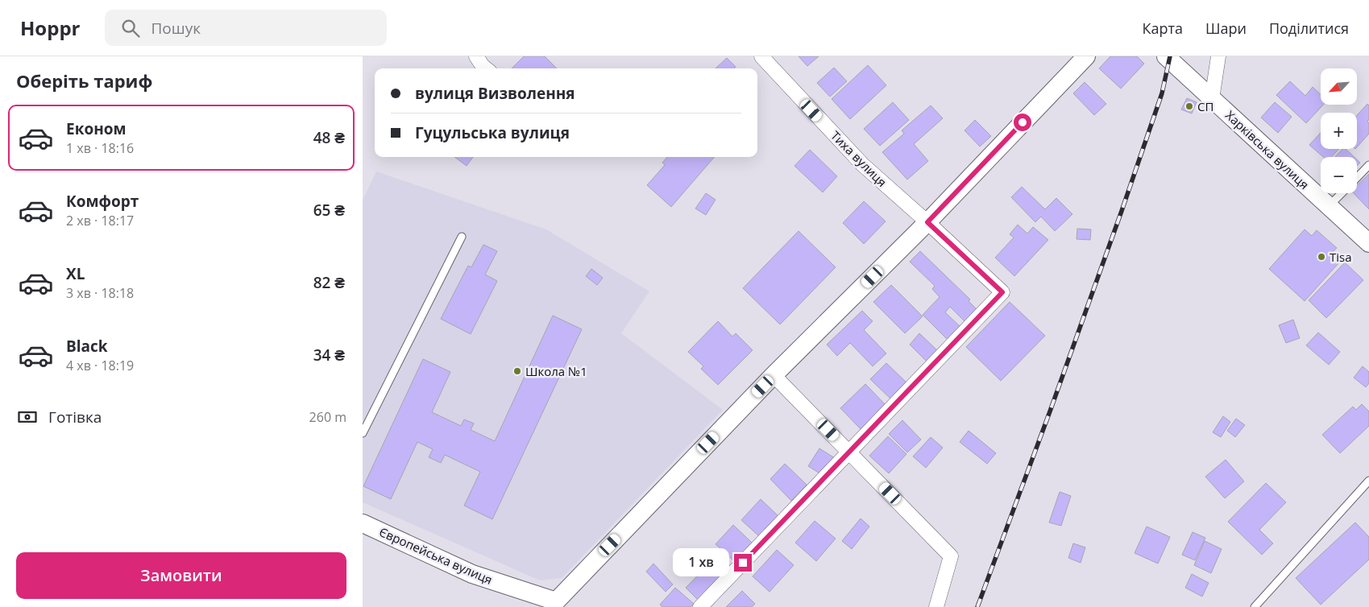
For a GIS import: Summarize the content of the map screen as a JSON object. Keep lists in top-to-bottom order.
{
  "streets": {
    "street": ["Харківська вулиця", "Тиха вулиця", "Європейська вулиця"]
  },
  "places": ["СП", "Tisa", "Школа №1"],
  "north": "bottom left",
  "page": {
    "header": "Hoppr",
    "search": "Пошук",
    "nav": ["Карта", "Шари", "Поділитися"],
    "heading": "Оберіть тариф",
    "map_buttons": ["+", "−"],
    "banner": ["вулиця Визволення", "Гуцульська вулиця"],
    "list": [
      {
        "name": "Економ",
        "note": "1 хв · 18:16",
        "value": "48 ₴"
      },
      {
        "name": "Комфорт",
        "note": "2 хв · 18:17",
        "value": "65 ₴"
      },
      {
        "name": "XL",
        "note": "3 хв · 18:18",
        "value": "82 ₴"
      },
      {
        "name": "Black",
        "note": "4 хв · 18:19",
        "value": "34 ₴"
      }
    ],
    "pay": ["Готівка", "260 m"],
    "buttons": "Замовити",
    "bubble": "1 хв"
  }
}
